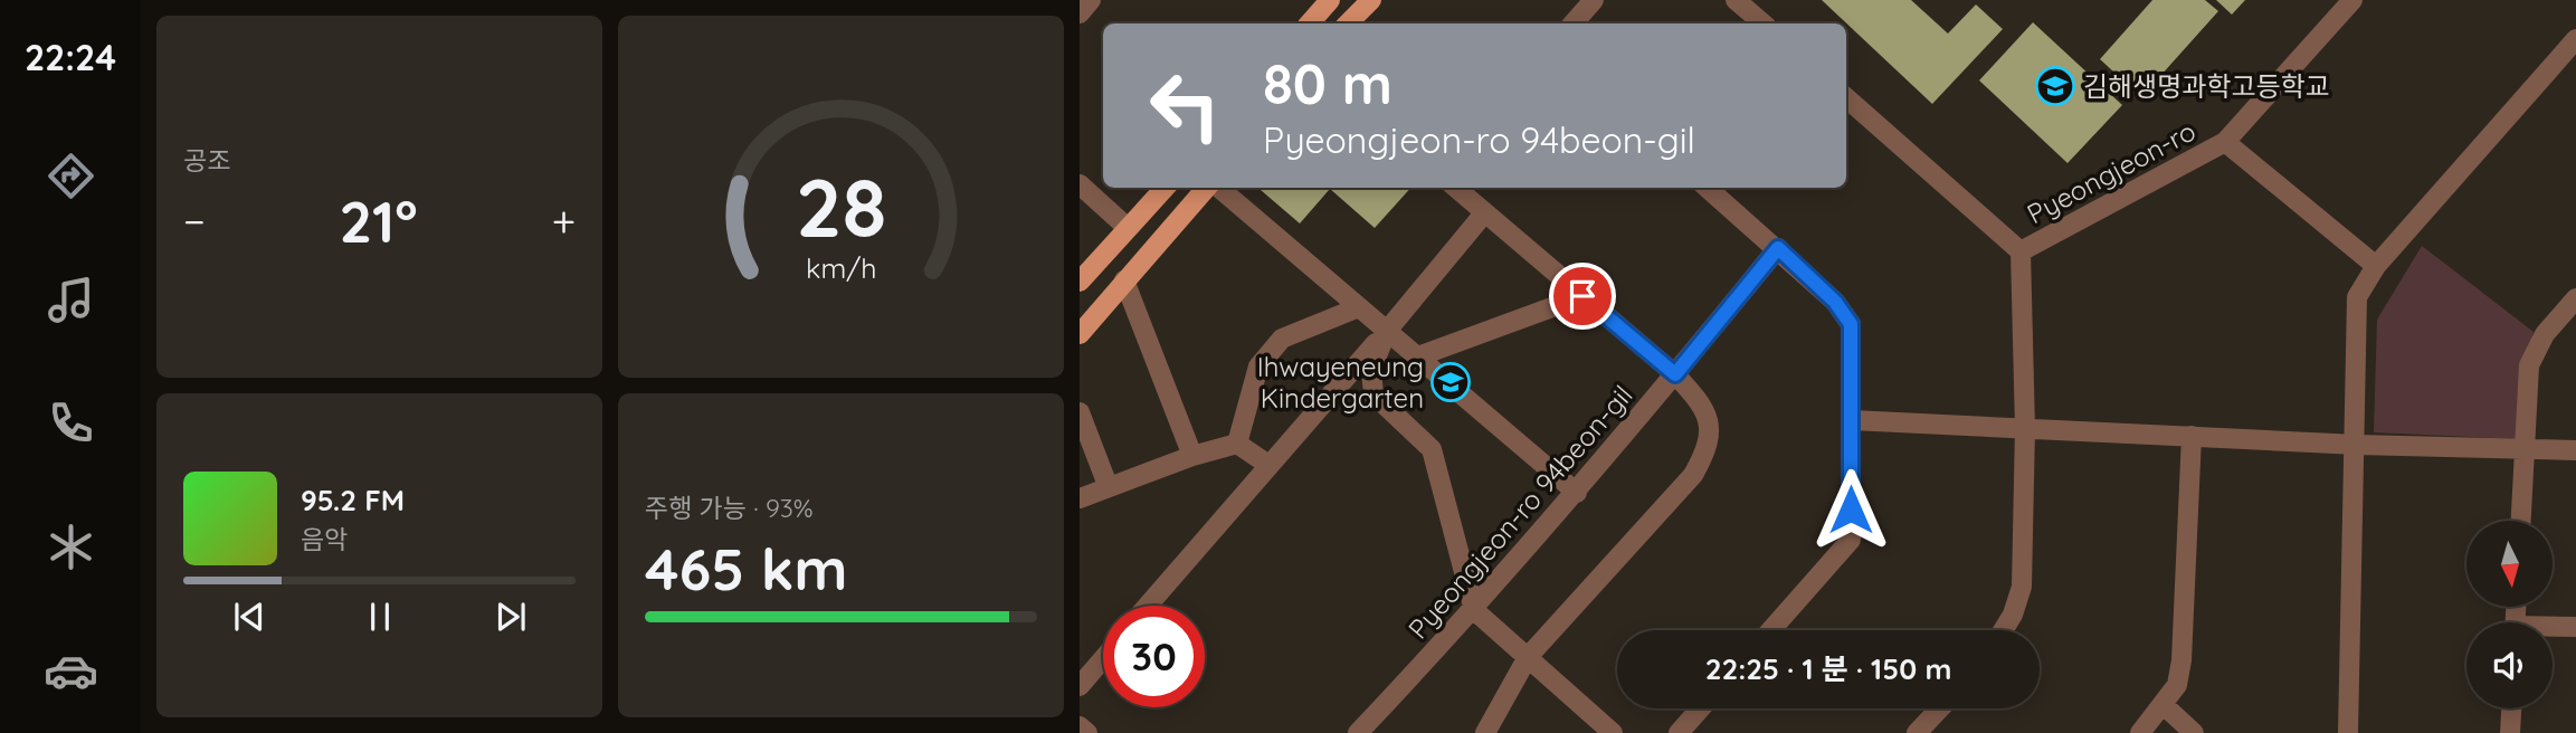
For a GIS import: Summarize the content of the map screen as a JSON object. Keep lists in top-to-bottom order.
{
  "streets": {
    "street": ["Pyeongjeon-ro", "Pyeongjeon-ro 94beon-gil"]
  },
  "places": {
    "school or university": ["김해생명과학고등학교", "Ihwayeneung Kindergarten"]
  },
  "north": "bottom",
  "page": {
    "tabs": "22:24",
    "tile": [
      "공조",
      ["주행 가능 · 93%", "465 km"]
    ],
    "turn": ["80 m", "Pyeongjeon-ro 94beon-gil"],
    "heat": ["−", "21°", "+"],
    "song": ["95.2 FM", "음악"],
    "limit": "30",
    "trip": "22:25 · 1 분 · 150 m",
    "gauge": ["28", "km/h"]
  }
}
